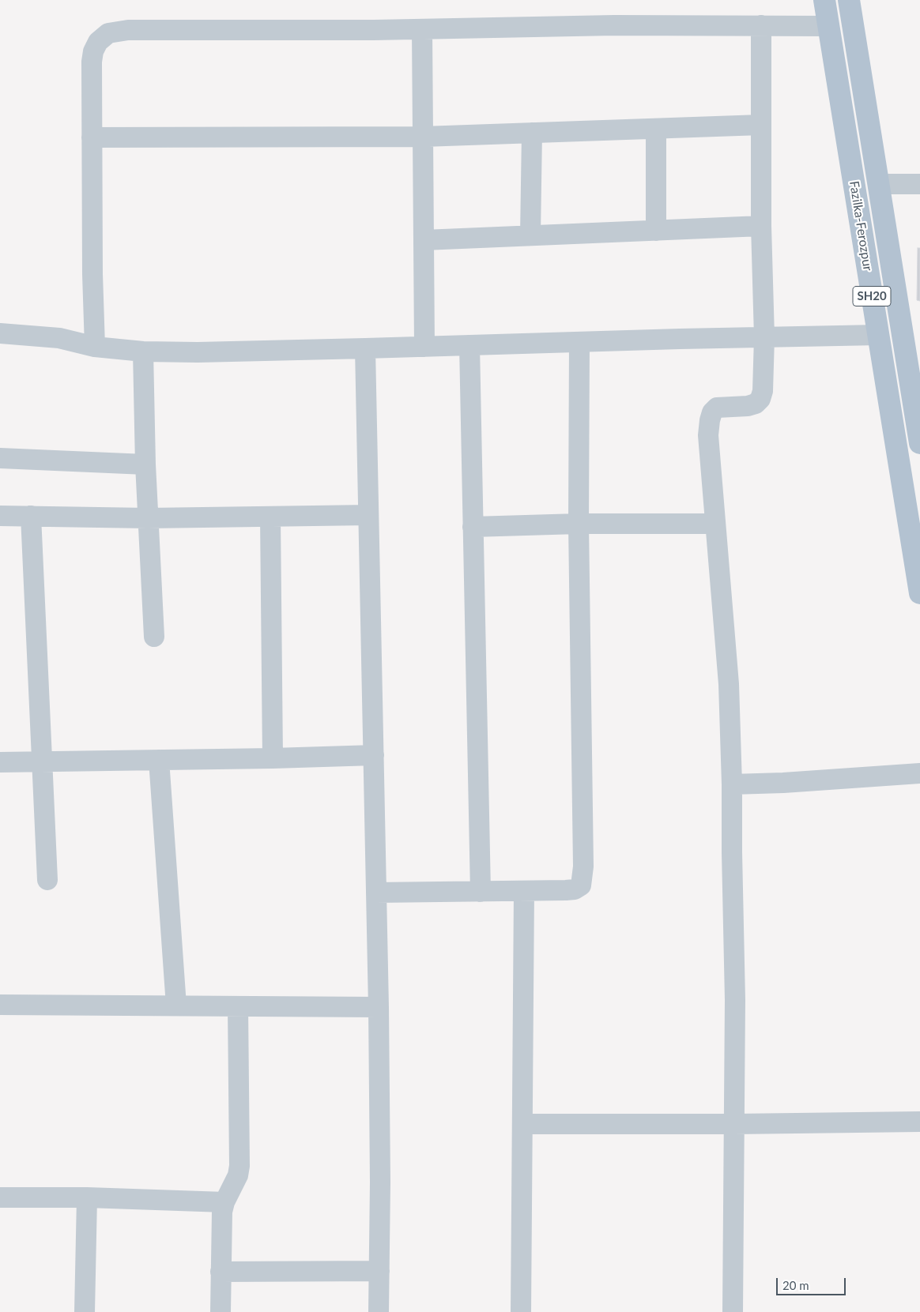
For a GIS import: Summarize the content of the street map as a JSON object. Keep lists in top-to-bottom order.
{
  "streets": {
    "main road": ["Fazilka-Ferozpur", "SH20"]
  },
  "scale_bar": "20 m"
}
